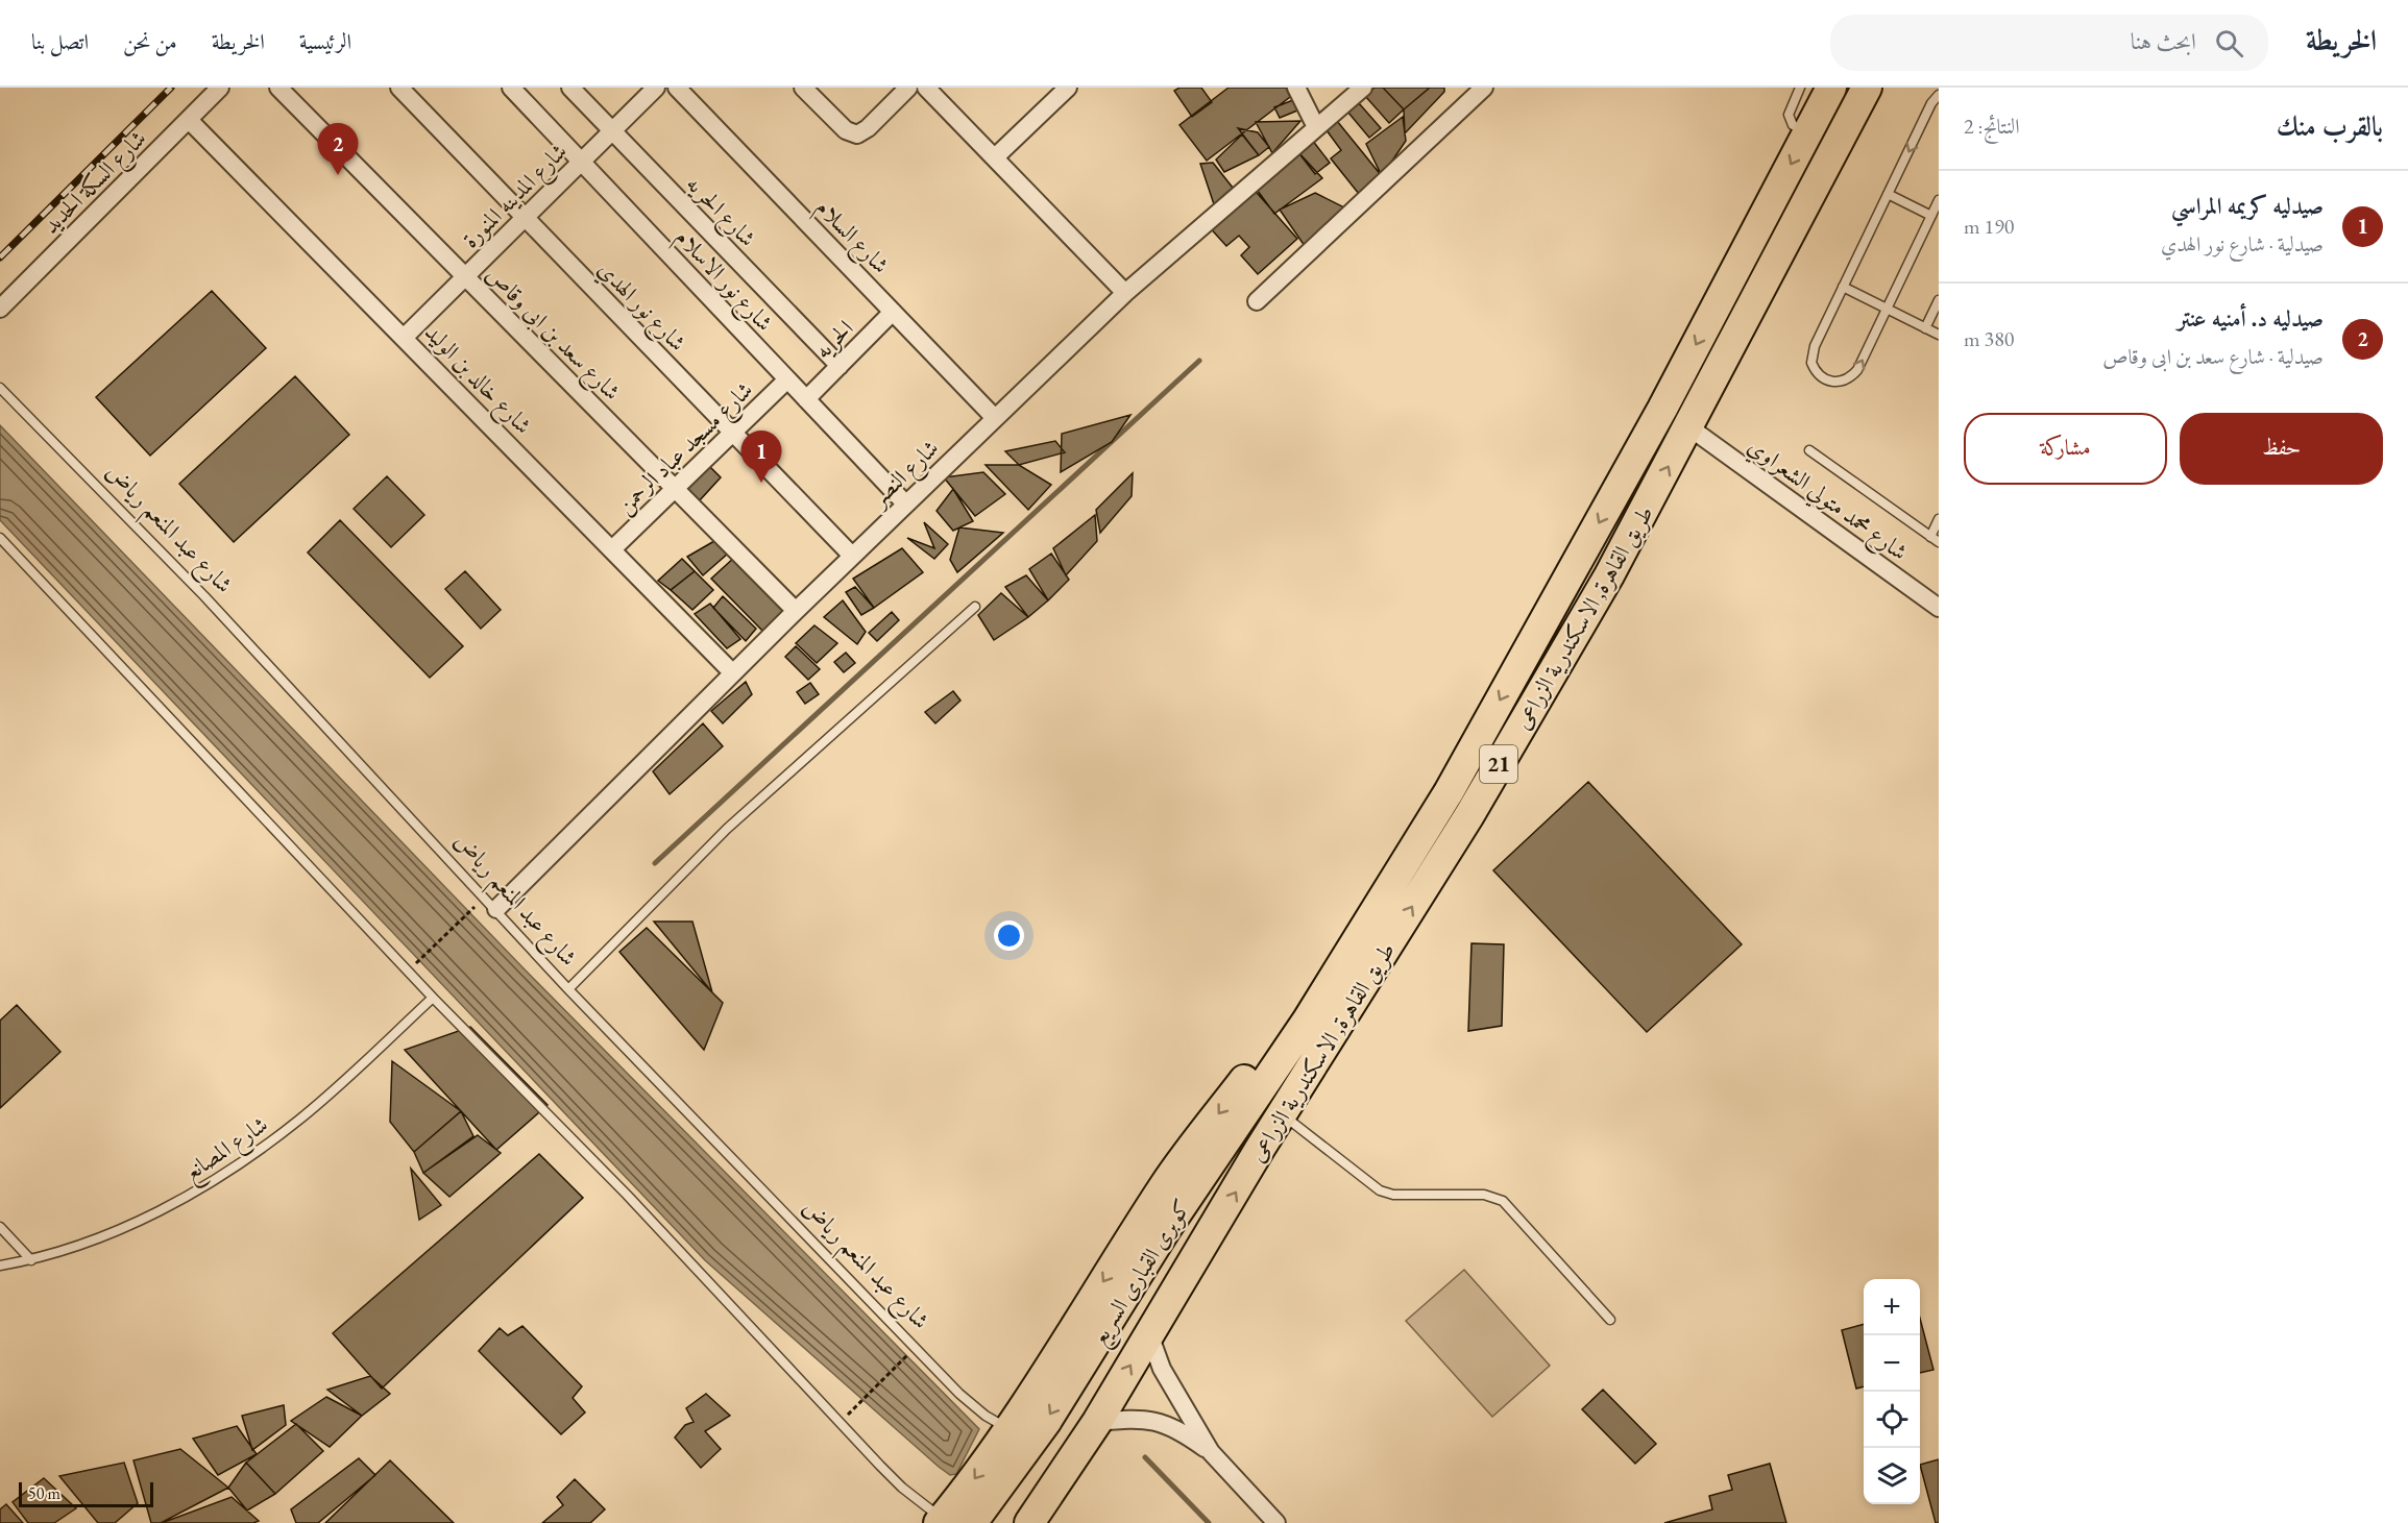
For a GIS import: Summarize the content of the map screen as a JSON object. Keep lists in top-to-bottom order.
{
  "streets": {
    "highway": ["طريق القاهرة, الاسكندرية الزراعى", "21", "كوبرى القبارى السريع"],
    "street": [
      "شارع السكة الحديد",
      "شارع المدينه المنورة",
      "شارع الحريه",
      "شارع السلام",
      "شارع نور الاسلام",
      "شارع نور الهدي",
      "شارع سعد بن ابى وقاص",
      "الحريه",
      "شارع خالد بن الوليد",
      "شارع مسجد عباد الرحمن",
      "شارع النصر",
      "شارع محمد متولي الشعراوي"
    ],
    "lane": ["شارع عبد المنعم رياض", "شارع المصانع"]
  },
  "crossings": [
    ["شارع السكة الحديد", "شارع خالد بن الوليد"],
    ["شارع المدينه المنورة", "شارع الحريه"],
    ["شارع المدينه المنورة", "شارع نور الاسلام"],
    ["شارع المدينه المنورة", "شارع نور الهدي"],
    ["شارع المدينه المنورة", "شارع سعد بن ابى وقاص"],
    ["شارع المدينه المنورة", "شارع خالد بن الوليد"],
    ["شارع الحريه", "الحريه"],
    ["شارع السلام", "الحريه"],
    ["شارع السلام", "شارع النصر"],
    ["شارع نور الاسلام", "الحريه"],
    ["شارع نور الاسلام", "شارع مسجد عباد الرحمن"],
    ["شارع نور الاسلام", "شارع النصر"],
    ["شارع نور الهدي", "شارع مسجد عباد الرحمن"],
    ["شارع نور الهدي", "شارع النصر"],
    ["شارع سعد بن ابى وقاص", "شارع مسجد عباد الرحمن"],
    ["شارع سعد بن ابى وقاص", "شارع النصر"],
    ["شارع خالد بن الوليد", "شارع مسجد عباد الرحمن"],
    ["شارع خالد بن الوليد", "شارع النصر"],
    ["شارع النصر", "شارع عبد المنعم رياض"],
    ["شارع محمد متولي الشعراوي", "طريق القاهرة, الاسكندرية الزراعى"],
    ["طريق القاهرة, الاسكندرية الزراعى", "كوبرى القبارى السريع"]
  ],
  "scale_bar": "50 m",
  "page": {
    "header": "الخريطة",
    "search": "ابحث هنا",
    "nav": [
      "الرئيسية",
      "الخريطة",
      "من نحن",
      "اتصل بنا"
    ],
    "heading": ["بالقرب منك", "النتائج: 2"],
    "pins": ["2", "1"],
    "list": [
      {
        "mark": "1",
        "name": "صيدليه كريمه المراسي",
        "note": "صيدلية · شارع نور الهدي",
        "value": "190 m"
      },
      {
        "mark": "2",
        "name": "صيدليه د. أمنيه عنتر",
        "note": "صيدلية · شارع سعد بن ابى وقاص",
        "value": "380 m"
      }
    ],
    "buttons": ["حفظ", "مشاركة"],
    "map_buttons": ["+", "−"],
    "scale": "50 m"
  }
}
